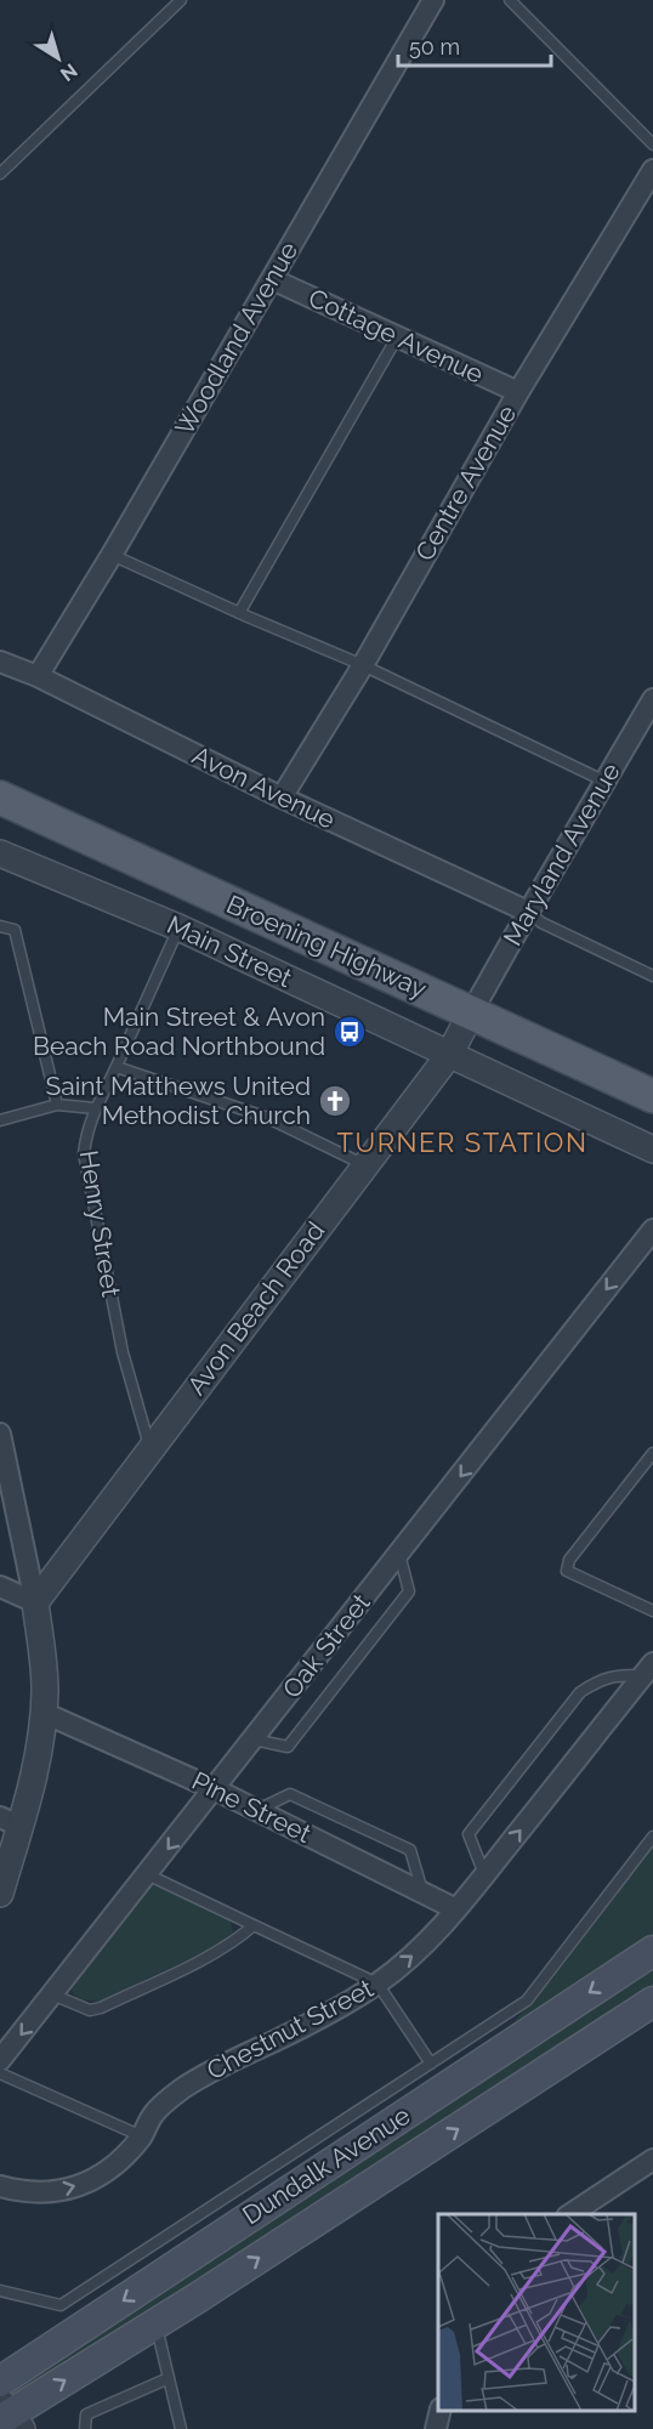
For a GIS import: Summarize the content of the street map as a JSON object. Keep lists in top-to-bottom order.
{
  "streets": {
    "main road": ["Broening Highway", "Dundalk Avenue"],
    "street": [
      "Cottage Avenue",
      "Woodland Avenue",
      "Centre Avenue",
      "Avon Avenue",
      "Maryland Avenue",
      "Main Street",
      "Avon Beach Road",
      "Oak Street",
      "Pine Street",
      "Chestnut Street"
    ],
    "lane": ["Henry Street"]
  },
  "crossings": [
    ["Cottage Avenue", "Woodland Avenue"],
    ["Cottage Avenue", "Centre Avenue"],
    ["Woodland Avenue", "Avon Avenue"],
    ["Centre Avenue", "Avon Avenue"],
    ["Avon Avenue", "Maryland Avenue"],
    ["Maryland Avenue", "Broening Highway"],
    ["Maryland Avenue", "Avon Beach Road"],
    ["Broening Highway", "Avon Beach Road"],
    ["Main Street", "Henry Street"],
    ["Main Street", "Avon Beach Road"],
    ["Henry Street", "Avon Beach Road"],
    ["Oak Street", "Pine Street"],
    ["Pine Street", "Chestnut Street"]
  ],
  "one_way": ["Oak Street", "Chestnut Street"],
  "districts": ["TURNER STATION"],
  "places": {
    "bus stop": ["Main Street & Avon Beach Road Northbound"],
    "church": ["Saint Matthews United Methodist Church"]
  },
  "scale_bar": "50 m",
  "north": "bottom right"
}
